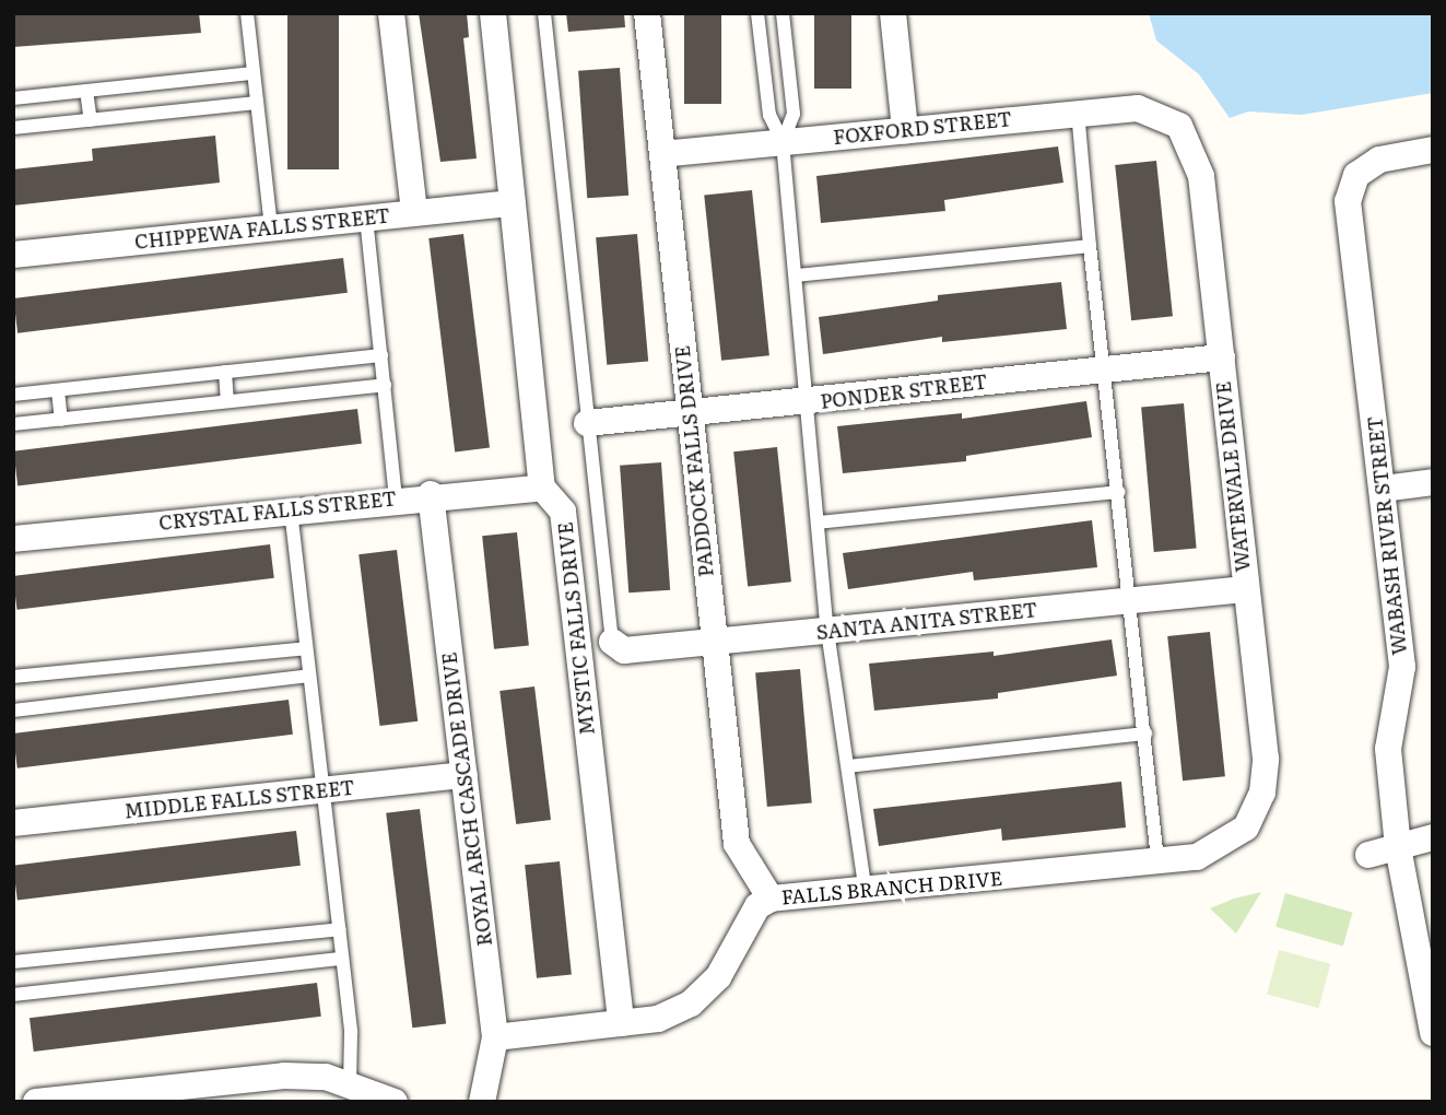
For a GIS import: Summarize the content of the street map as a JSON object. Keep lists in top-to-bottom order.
{
  "streets": {
    "street": [
      "FOXFORD STREET",
      "CHIPPEWA FALLS STREET",
      "PONDER STREET",
      "PADDOCK FALLS DRIVE",
      "WATERVALE DRIVE",
      "CRYSTAL FALLS STREET",
      "WABASH RIVER STREET",
      "SANTA ANITA STREET",
      "MYSTIC FALLS DRIVE",
      "MIDDLE FALLS STREET",
      "ROYAL ARCH CASCADE DRIVE",
      "FALLS BRANCH DRIVE"
    ]
  },
  "crossings": [
    ["FOXFORD STREET", "PADDOCK FALLS DRIVE"],
    ["FOXFORD STREET", "WATERVALE DRIVE"],
    ["CHIPPEWA FALLS STREET", "MYSTIC FALLS DRIVE"],
    ["PONDER STREET", "PADDOCK FALLS DRIVE"],
    ["PONDER STREET", "WATERVALE DRIVE"],
    ["PADDOCK FALLS DRIVE", "SANTA ANITA STREET"],
    ["PADDOCK FALLS DRIVE", "FALLS BRANCH DRIVE"],
    ["WATERVALE DRIVE", "SANTA ANITA STREET"],
    ["WATERVALE DRIVE", "FALLS BRANCH DRIVE"],
    ["CRYSTAL FALLS STREET", "MYSTIC FALLS DRIVE"],
    ["CRYSTAL FALLS STREET", "ROYAL ARCH CASCADE DRIVE"],
    ["MYSTIC FALLS DRIVE", "FALLS BRANCH DRIVE"],
    ["MIDDLE FALLS STREET", "ROYAL ARCH CASCADE DRIVE"],
    ["ROYAL ARCH CASCADE DRIVE", "FALLS BRANCH DRIVE"]
  ]
}
